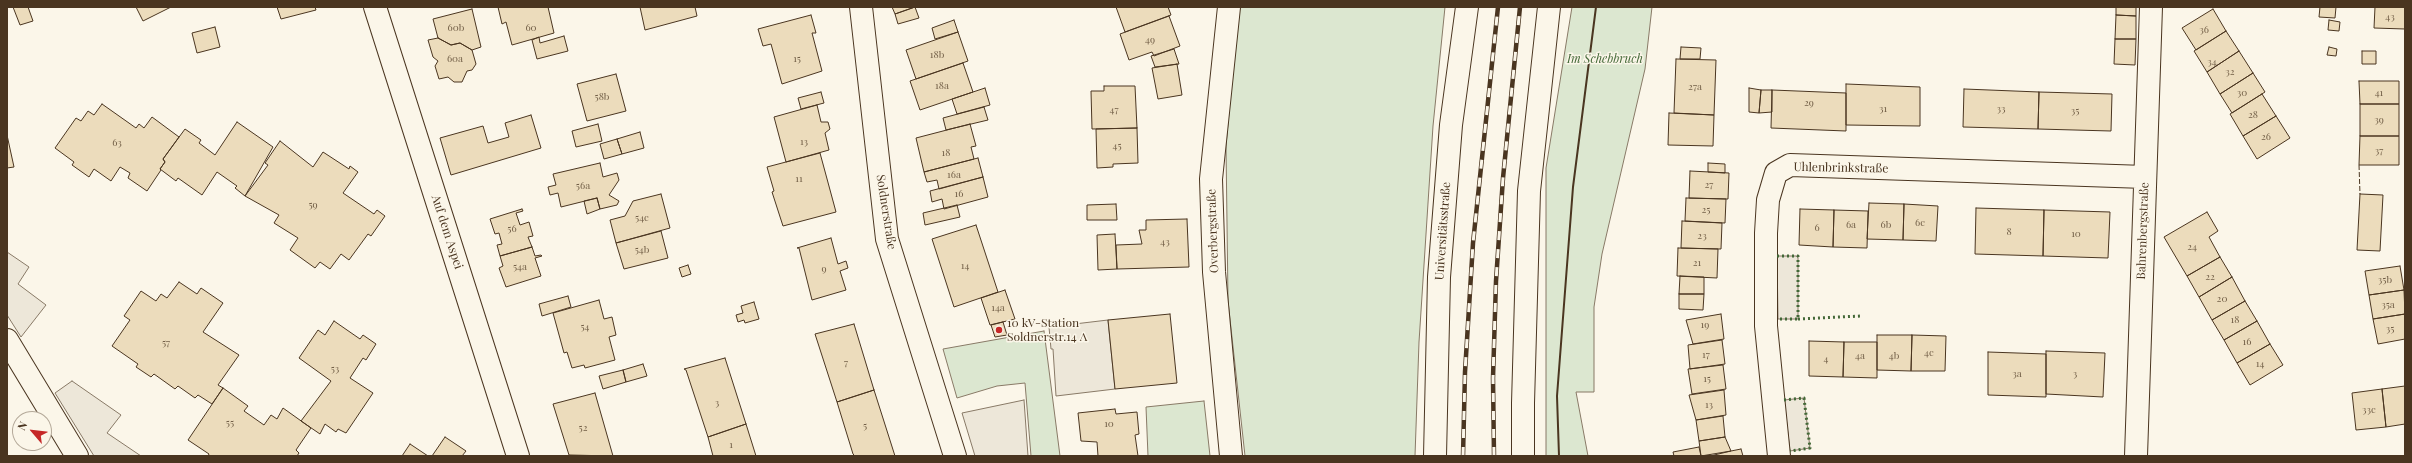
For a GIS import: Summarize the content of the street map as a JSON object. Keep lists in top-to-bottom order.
{
  "streets": {
    "main road": [
      "Uhlenbrinkstraße",
      "Soldnerstraße",
      "Overbergstraße",
      "Universitätsstraße",
      "Bahrenbergstraße",
      "Auf dem Aspei"
    ]
  },
  "crossings": [
    ["Uhlenbrinkstraße", "Bahrenbergstraße"]
  ],
  "parks": ["Im Schebbruch"],
  "places": ["10 kV-Station Soldnerstr.14 A"],
  "house_numbers": [
    "43",
    "60b",
    "60",
    "36",
    "49",
    "18b",
    "60a",
    "15",
    "34",
    "32",
    "18a",
    "27a",
    "30",
    "41",
    "58b",
    "29",
    "31",
    "33",
    "47",
    "35",
    "28",
    "39",
    "26",
    "13",
    "63",
    "45",
    "37",
    "18",
    "16a",
    "11",
    "27",
    "56a",
    "16",
    "59",
    "25",
    "54c",
    "6c",
    "6a",
    "6b",
    "6",
    "56",
    "8",
    "10",
    "23",
    "43",
    "24",
    "54b",
    "21",
    "14",
    "54a",
    "9",
    "22",
    "35b",
    "20",
    "35a",
    "14a",
    "18",
    "19",
    "54",
    "35",
    "16",
    "57",
    "4c",
    "17",
    "4a",
    "4b",
    "4",
    "7",
    "14",
    "53",
    "3a",
    "3",
    "15",
    "3",
    "13",
    "33c",
    "55",
    "10",
    "5",
    "52",
    "1"
  ],
  "north": "top left"
}
